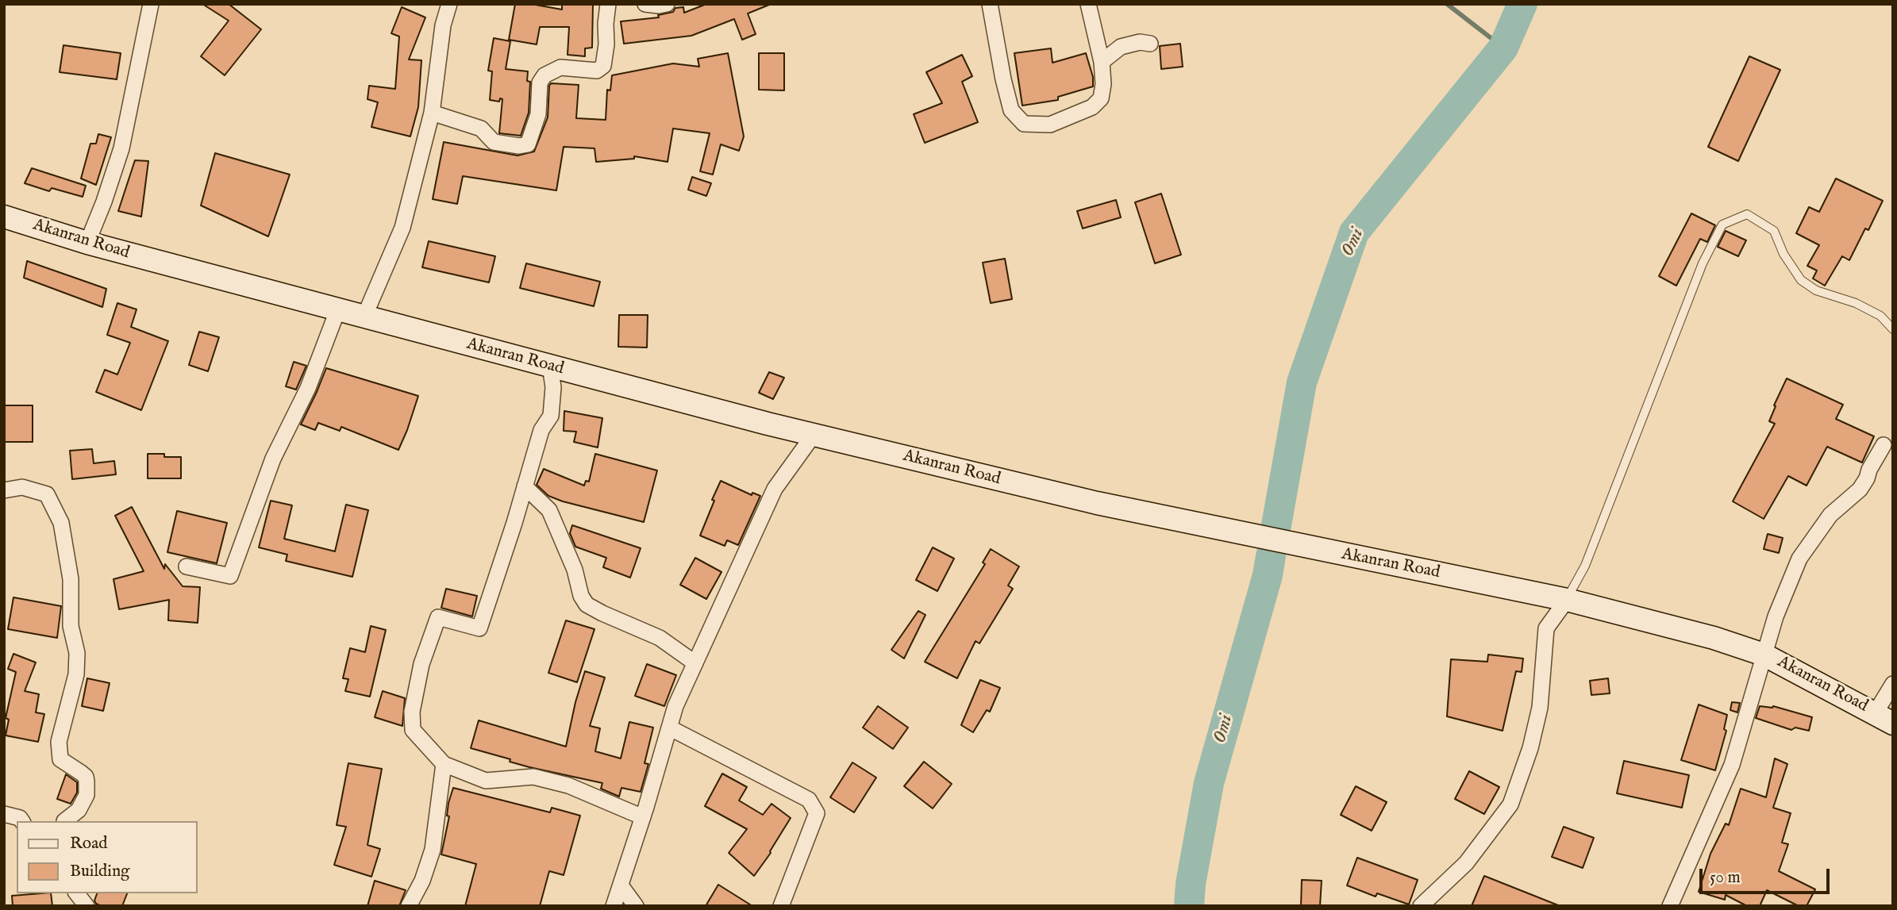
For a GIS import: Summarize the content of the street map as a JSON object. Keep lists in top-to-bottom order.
{
  "streets": {
    "main road": ["Akanran Road"]
  },
  "water": ["Omi"],
  "legend": ["Road", "Building"],
  "scale_bar": "50 m"
}
